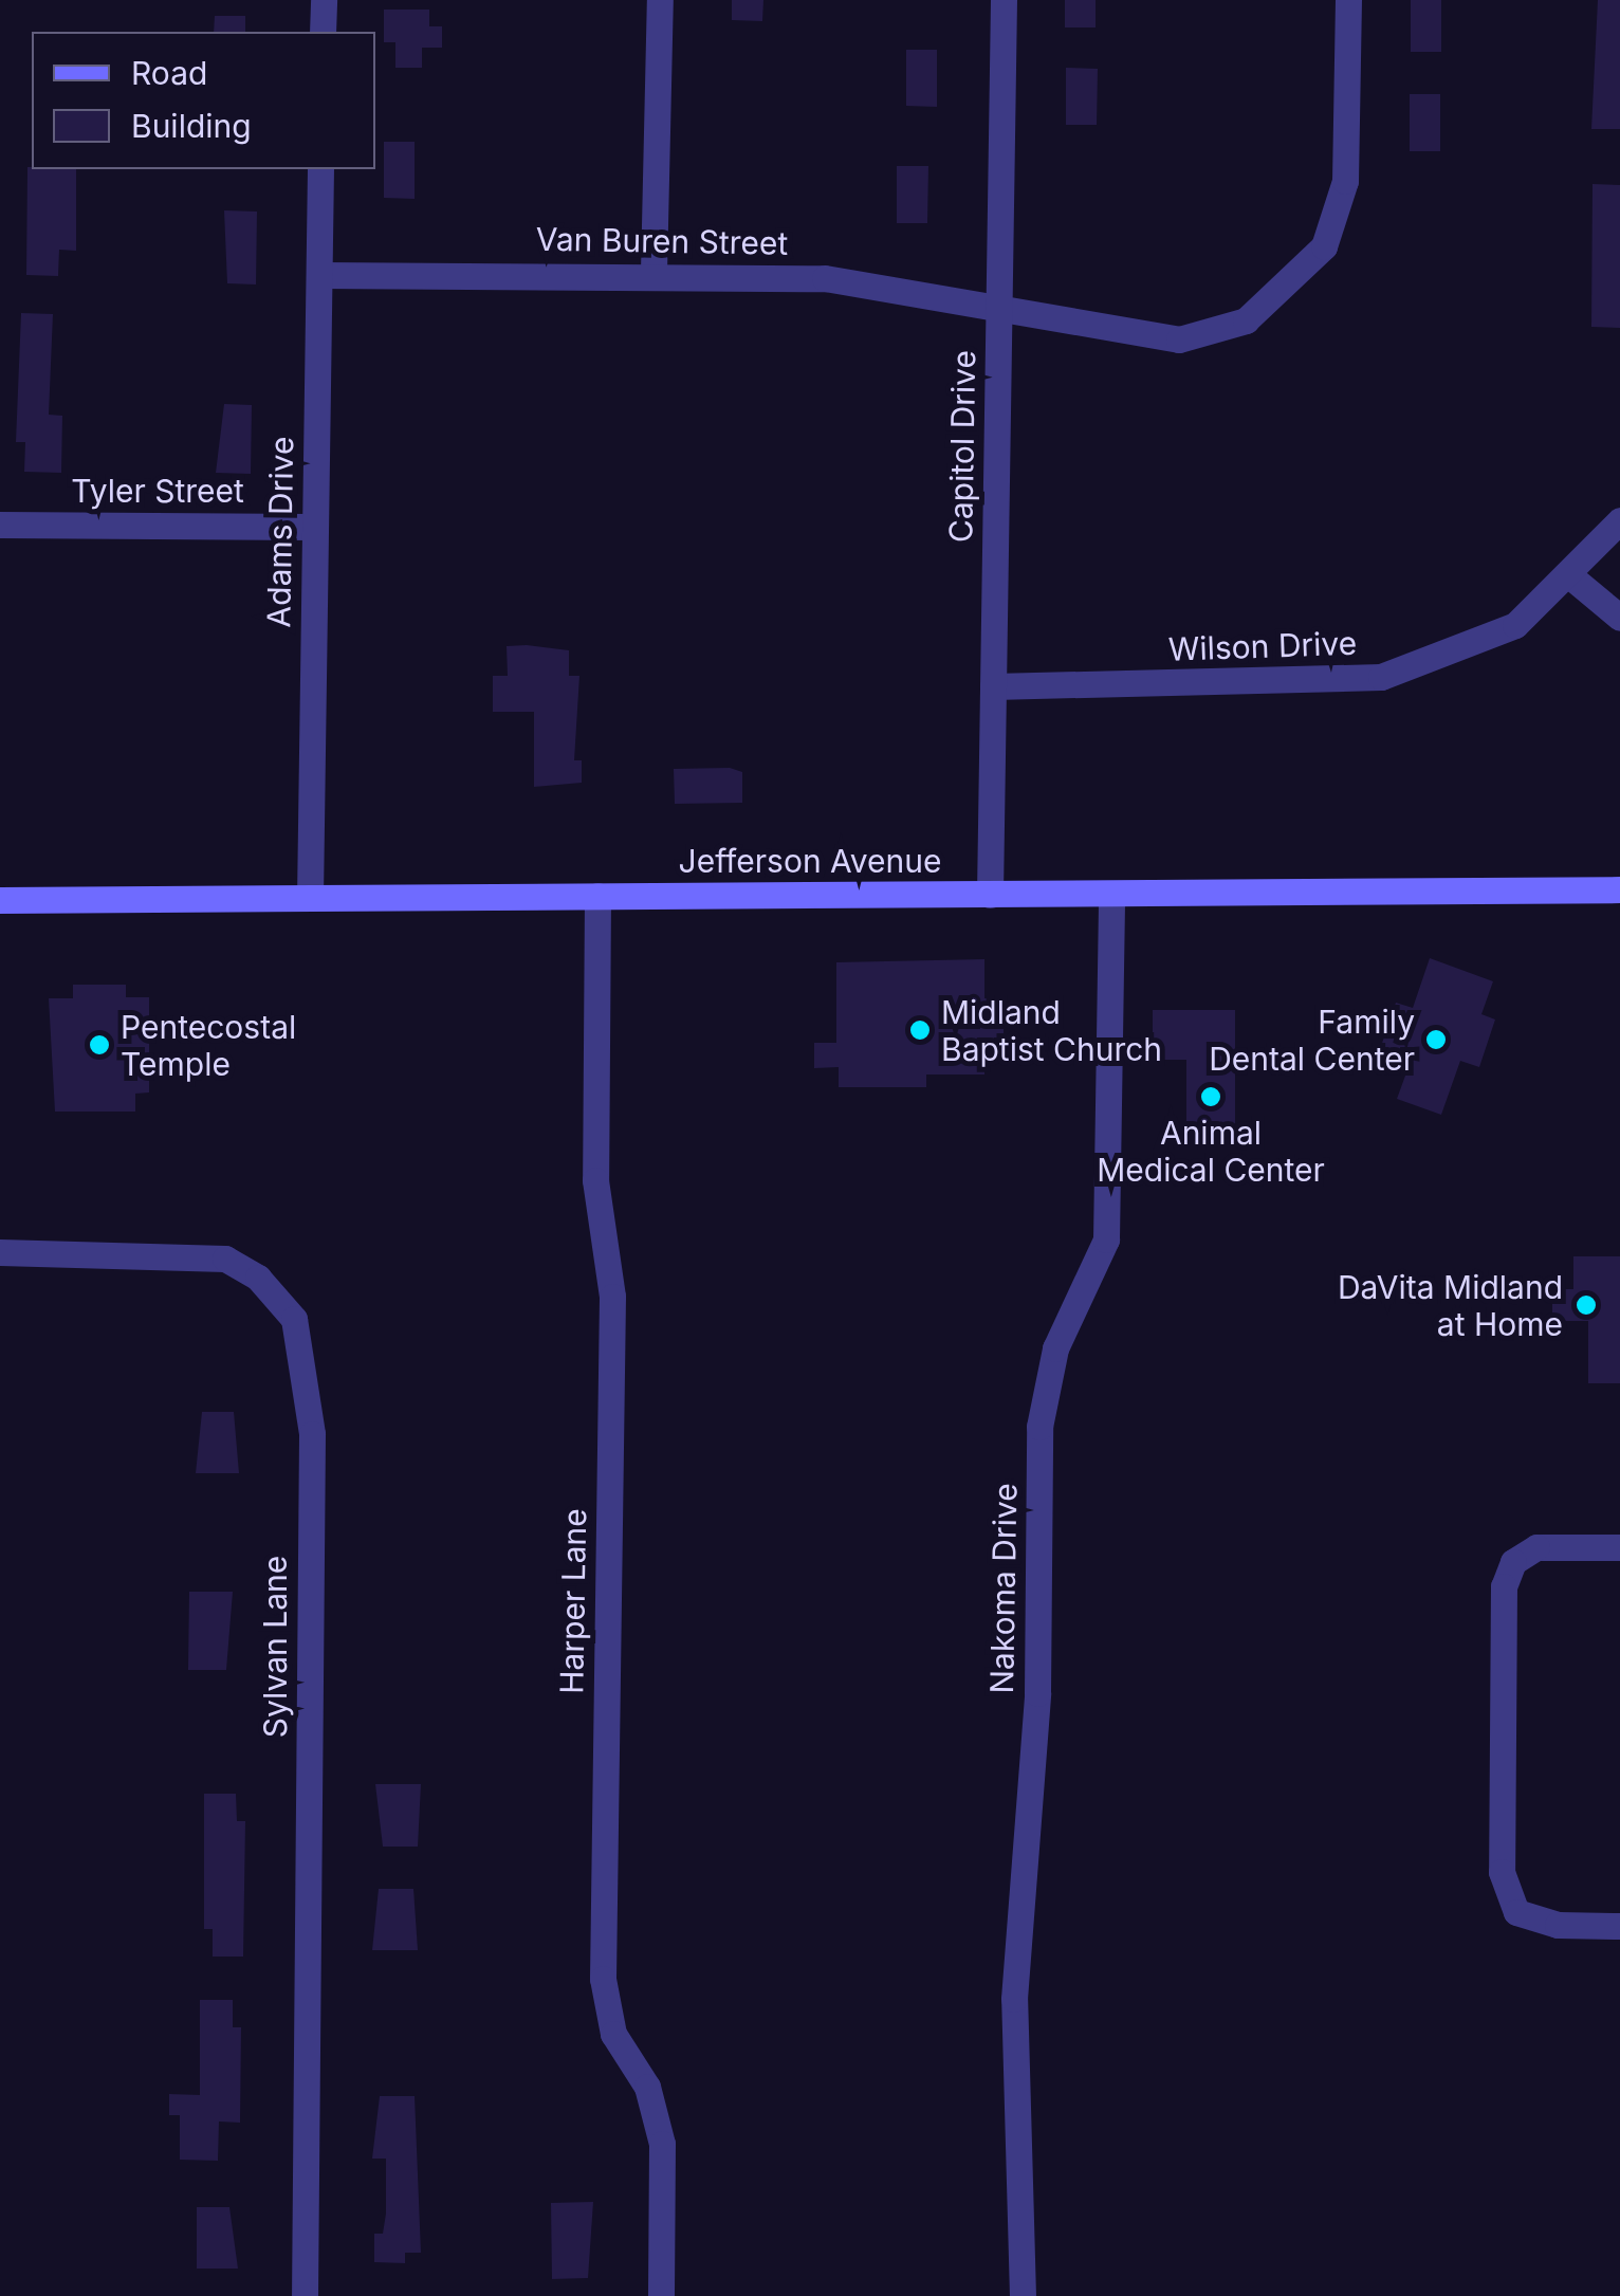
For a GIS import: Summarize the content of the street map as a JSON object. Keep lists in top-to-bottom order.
{
  "streets": {
    "street": [
      "Van Buren Street",
      "Capitol Drive",
      "Tyler Street",
      "Adams Drive",
      "Wilson Drive",
      "Jefferson Avenue",
      "Nakoma Drive",
      "Harper Lane",
      "Sylvan Lane"
    ]
  },
  "crossings": [
    ["Van Buren Street", "Capitol Drive"],
    ["Van Buren Street", "Adams Drive"],
    ["Capitol Drive", "Wilson Drive"],
    ["Capitol Drive", "Jefferson Avenue"],
    ["Tyler Street", "Adams Drive"],
    ["Adams Drive", "Jefferson Avenue"],
    ["Jefferson Avenue", "Nakoma Drive"],
    ["Jefferson Avenue", "Harper Lane"]
  ],
  "places": [
    "Midland Baptist Church",
    "Family Dental Center",
    "Pentecostal Temple",
    "Animal Medical Center",
    "DaVita Midland at Home"
  ],
  "legend": ["Road", "Building"]
}
